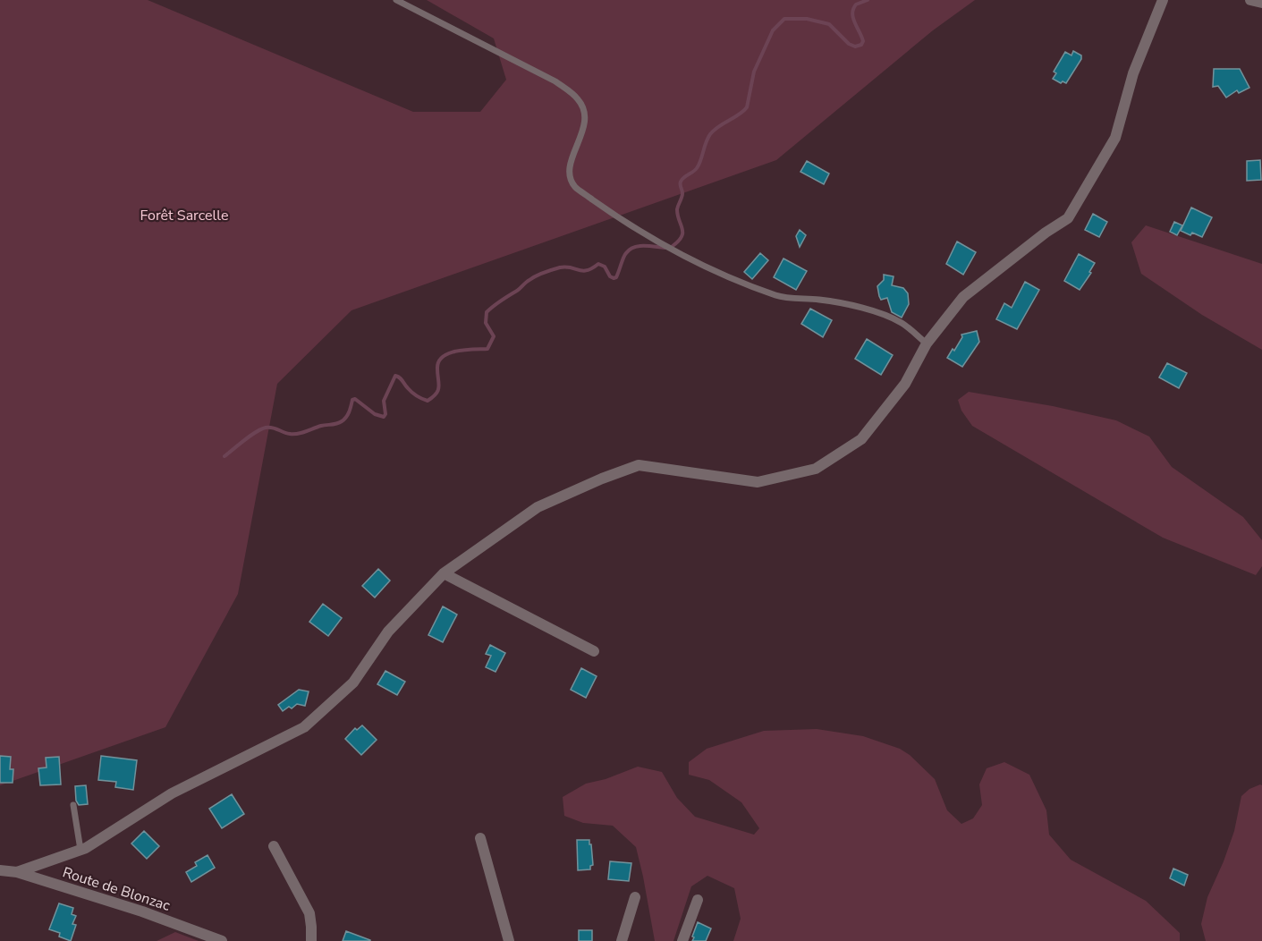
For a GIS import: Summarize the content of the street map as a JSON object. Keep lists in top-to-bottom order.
{
  "streets": {
    "street": ["Route de Blonzac"]
  },
  "parks": ["Forêt Sarcelle"]
}
